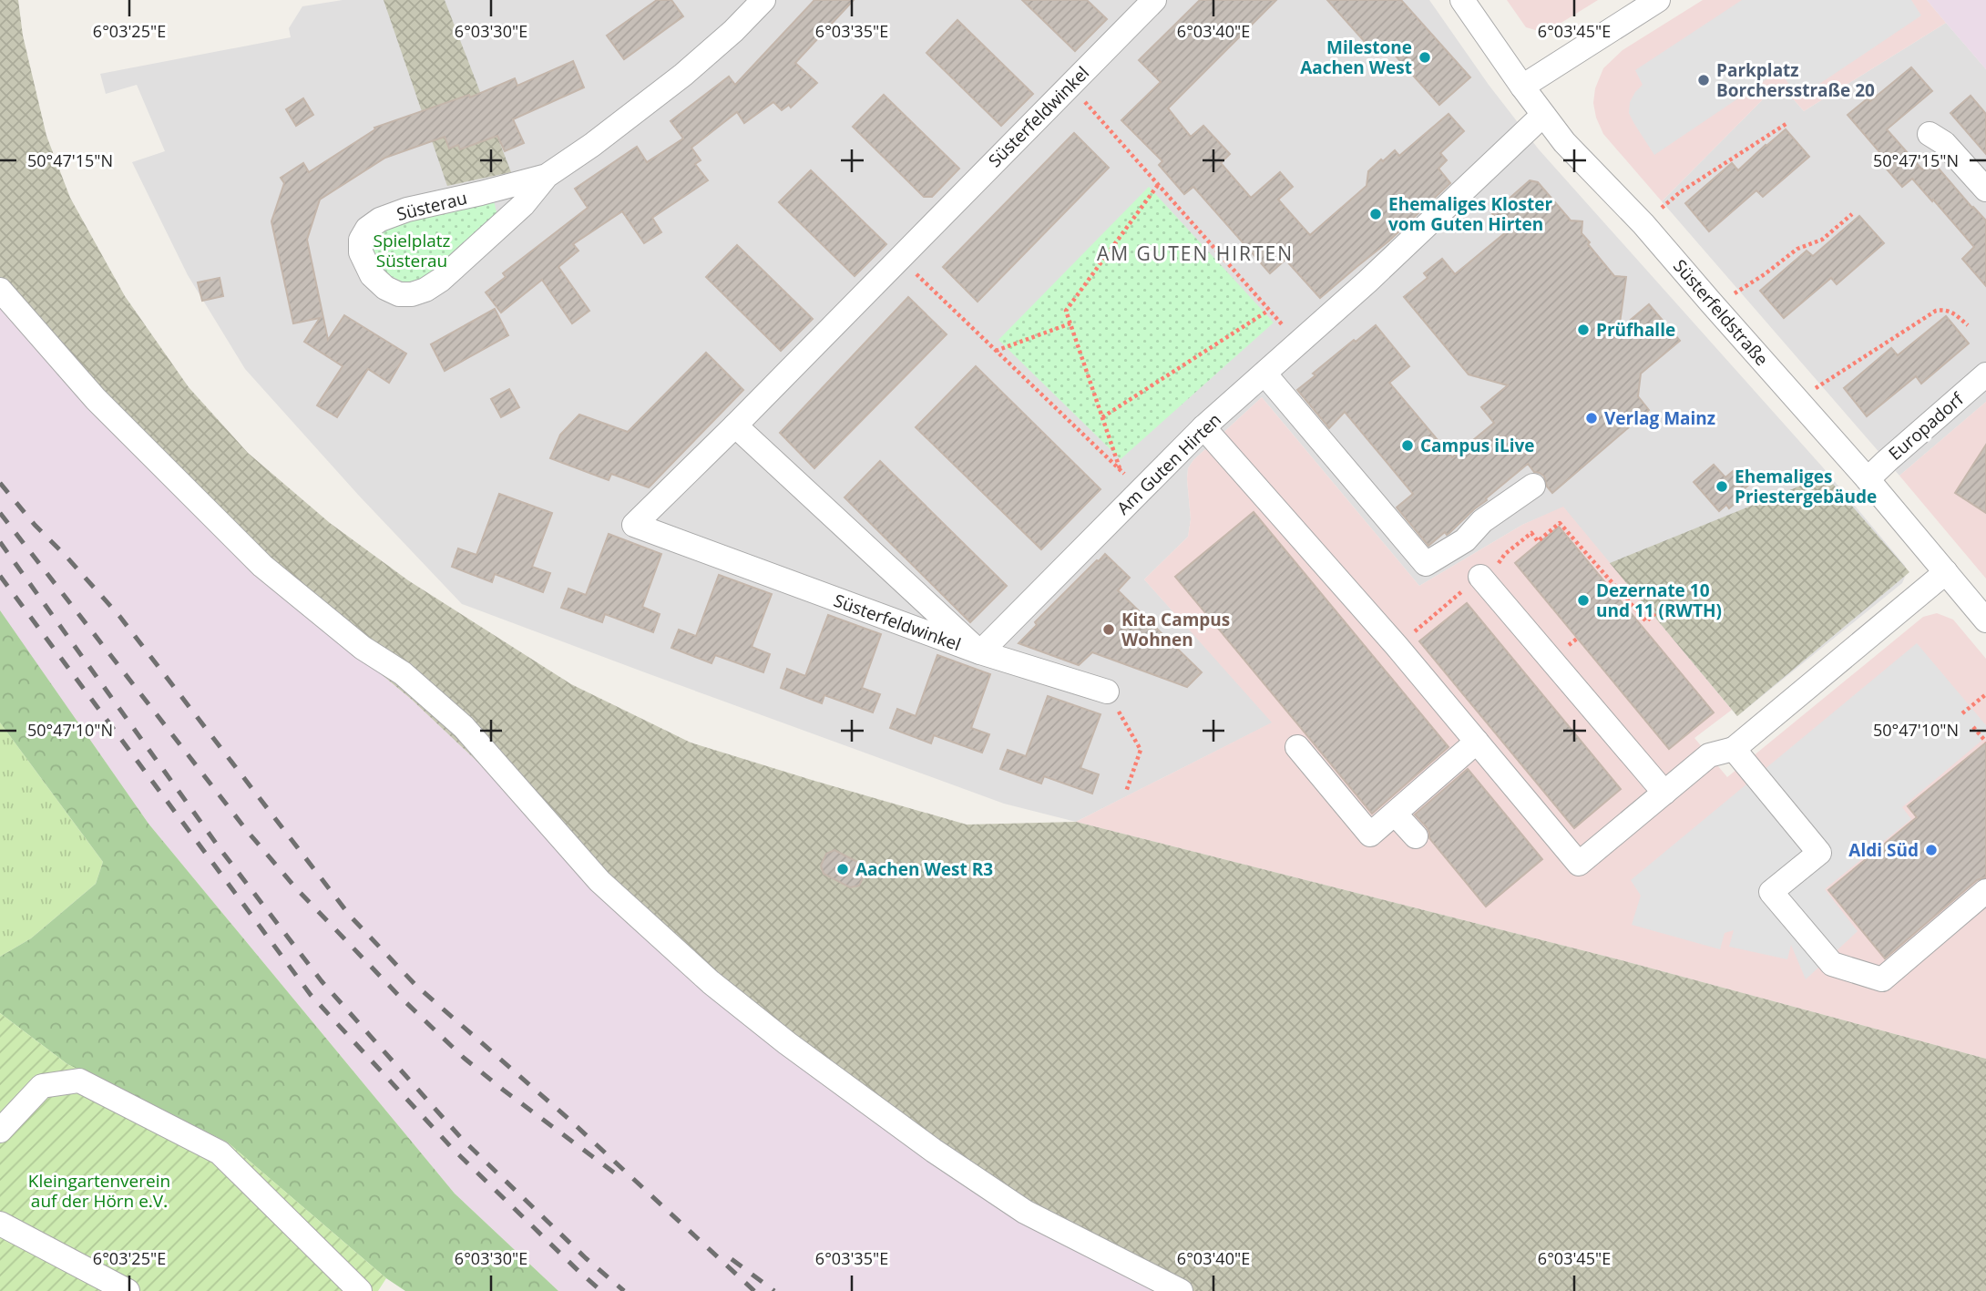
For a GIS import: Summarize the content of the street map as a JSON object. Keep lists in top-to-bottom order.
{
  "streets": {
    "street": [
      "Süsterfeldwinkel",
      "Süsterau",
      "Süsterfeldstraße",
      "Europadorf",
      "Am Guten Hirten"
    ]
  },
  "crossings": [
    ["Süsterfeldwinkel", "Am Guten Hirten"],
    ["Süsterfeldstraße", "Europadorf"],
    ["Süsterfeldstraße", "Am Guten Hirten"]
  ],
  "districts": ["AM GUTEN HIRTEN"],
  "parks": ["Spielplatz Süsterau", "Kleingartenverein auf der Hörn e.V."],
  "places": [
    "Milestone Aachen West",
    "Parkplatz Borchersstraße 20",
    "Ehemaliges Kloster vom Guten Hirten",
    "Prüfhalle",
    "Verlag Mainz",
    "Campus iLive",
    "Ehemaliges Priestergebäude",
    "Dezernate 10 und 11 (RWTH)",
    "Kita Campus Wohnen",
    "Aldi Süd",
    "Aachen West R3"
  ],
  "coordinates": [
    "6°03'25\"E",
    "6°03'30\"E",
    "6°03'35\"E",
    "6°03'40\"E",
    "6°03'45\"E",
    "50°47'15\"N",
    "50°47'10\"N"
  ]
}
